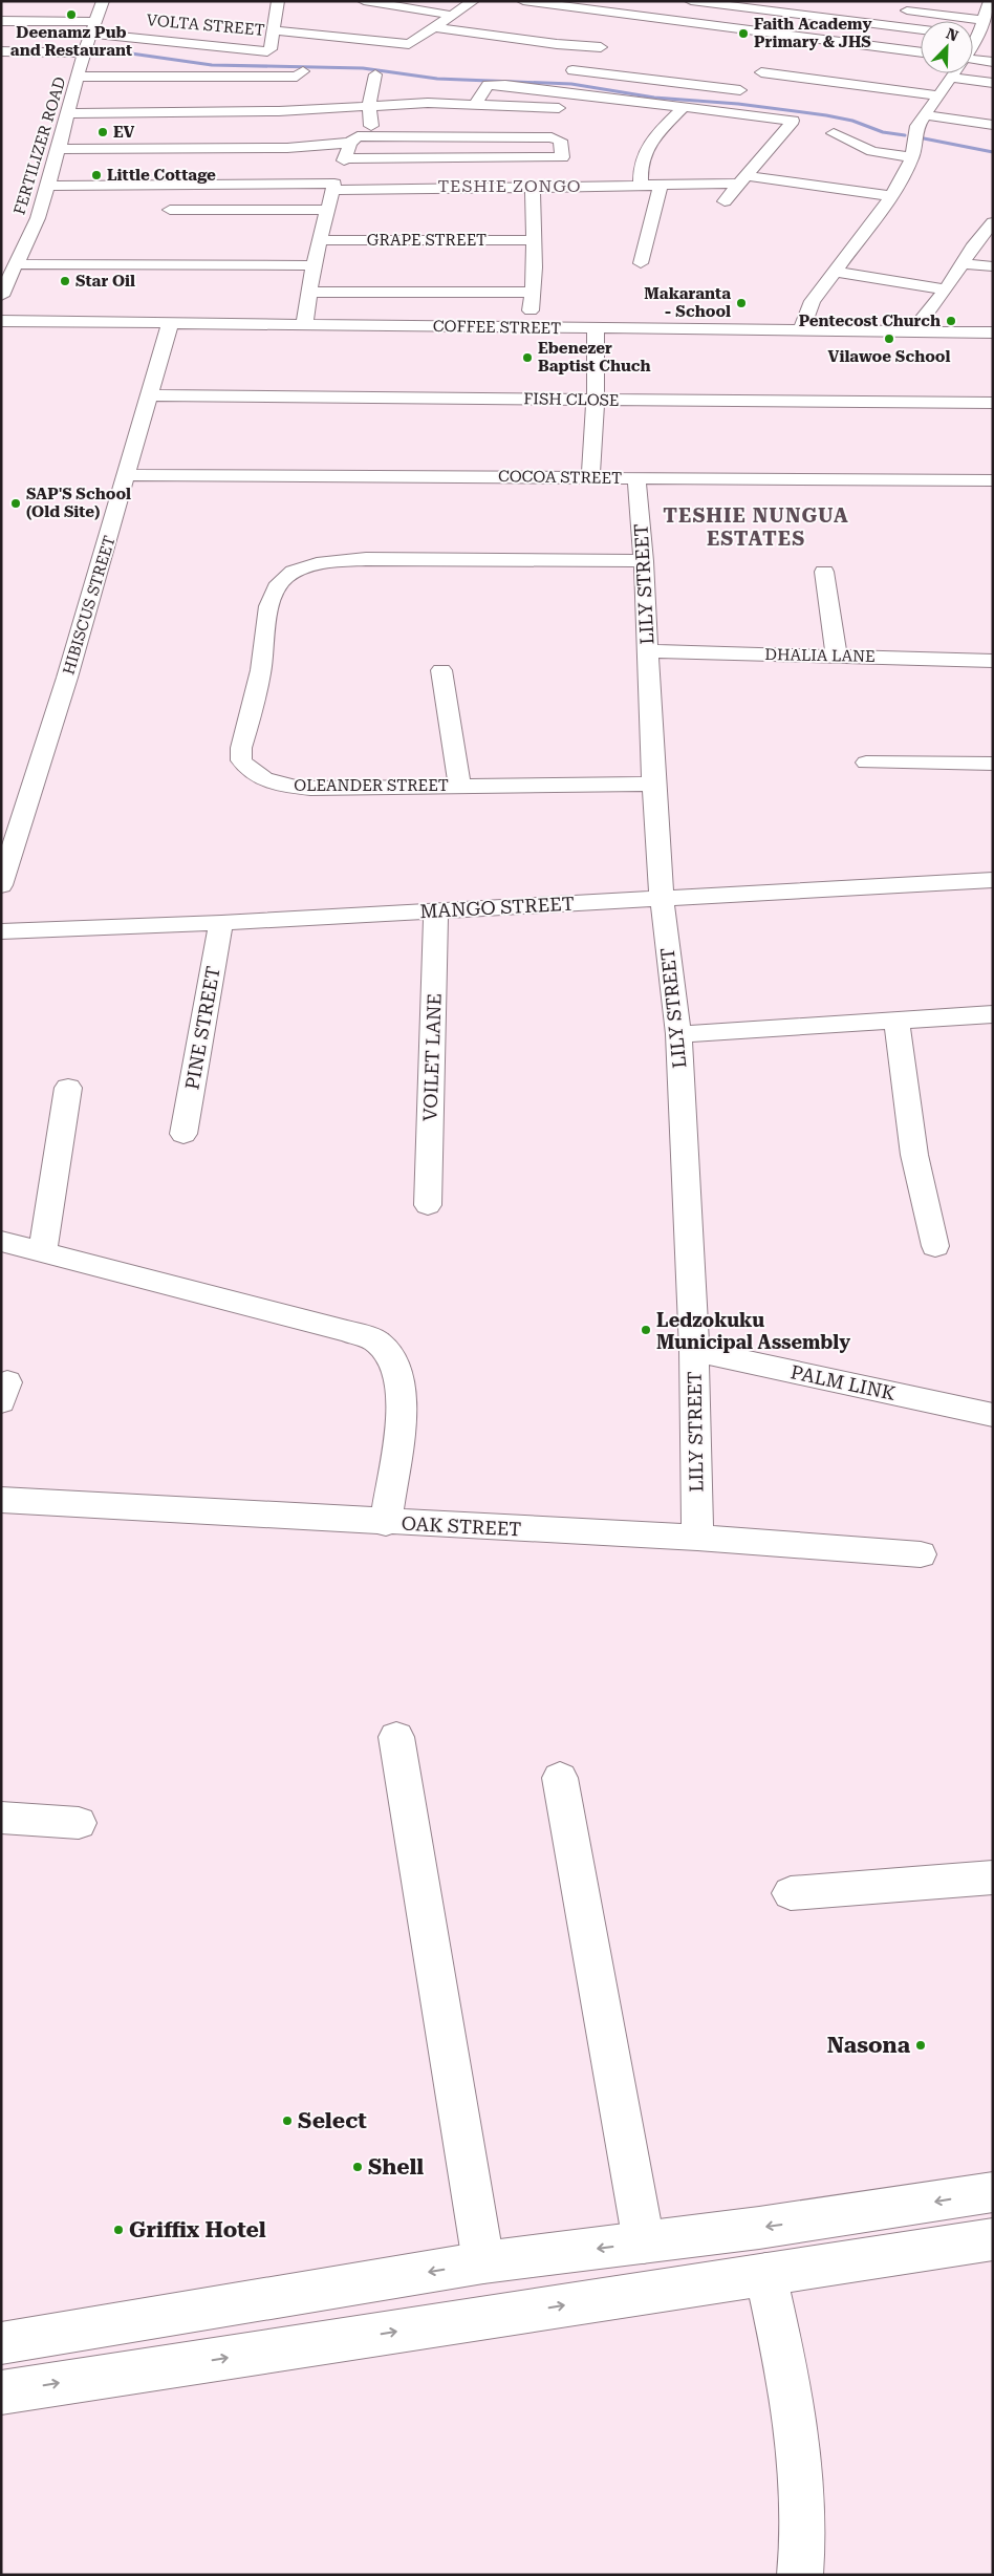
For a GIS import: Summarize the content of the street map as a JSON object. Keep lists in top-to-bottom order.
{
  "streets": {
    "street": [
      "VOLTA STREET",
      "FERTILIZER ROAD",
      "GRAPE STREET",
      "COFFEE STREET",
      "FISH CLOSE",
      "COCOA STREET",
      "LILY STREET",
      "HIBISCUS STREET",
      "DHALIA LANE",
      "OLEANDER STREET",
      "MANGO STREET",
      "PINE STREET",
      "VOILET LANE",
      "PALM LINK",
      "OAK STREET"
    ]
  },
  "crossings": [
    ["VOLTA STREET", "FERTILIZER ROAD"],
    ["COFFEE STREET", "HIBISCUS STREET"],
    ["FISH CLOSE", "HIBISCUS STREET"],
    ["COCOA STREET", "LILY STREET"],
    ["COCOA STREET", "HIBISCUS STREET"],
    ["LILY STREET", "DHALIA LANE"],
    ["LILY STREET", "OLEANDER STREET"],
    ["LILY STREET", "MANGO STREET"],
    ["LILY STREET", "PALM LINK"],
    ["LILY STREET", "OAK STREET"],
    ["MANGO STREET", "PINE STREET"],
    ["MANGO STREET", "VOILET LANE"]
  ],
  "districts": ["TESHIE ZONGO", "TESHIE NUNGUA ESTATES"],
  "places": [
    "Deenamz Pub and Restaurant",
    "Faith Academy Primary & JHS",
    "EV",
    "Little Cottage",
    "Star Oil",
    "Makaranta - School",
    "Pentecost Church",
    "Vilawoe School",
    "Ebenezer Baptist Chuch",
    "SAP'S School (Old Site)",
    "Ledzokuku Municipal Assembly",
    "Nasona",
    "Select",
    "Shell",
    "Griffix Hotel"
  ],
  "north": "top right"
}
